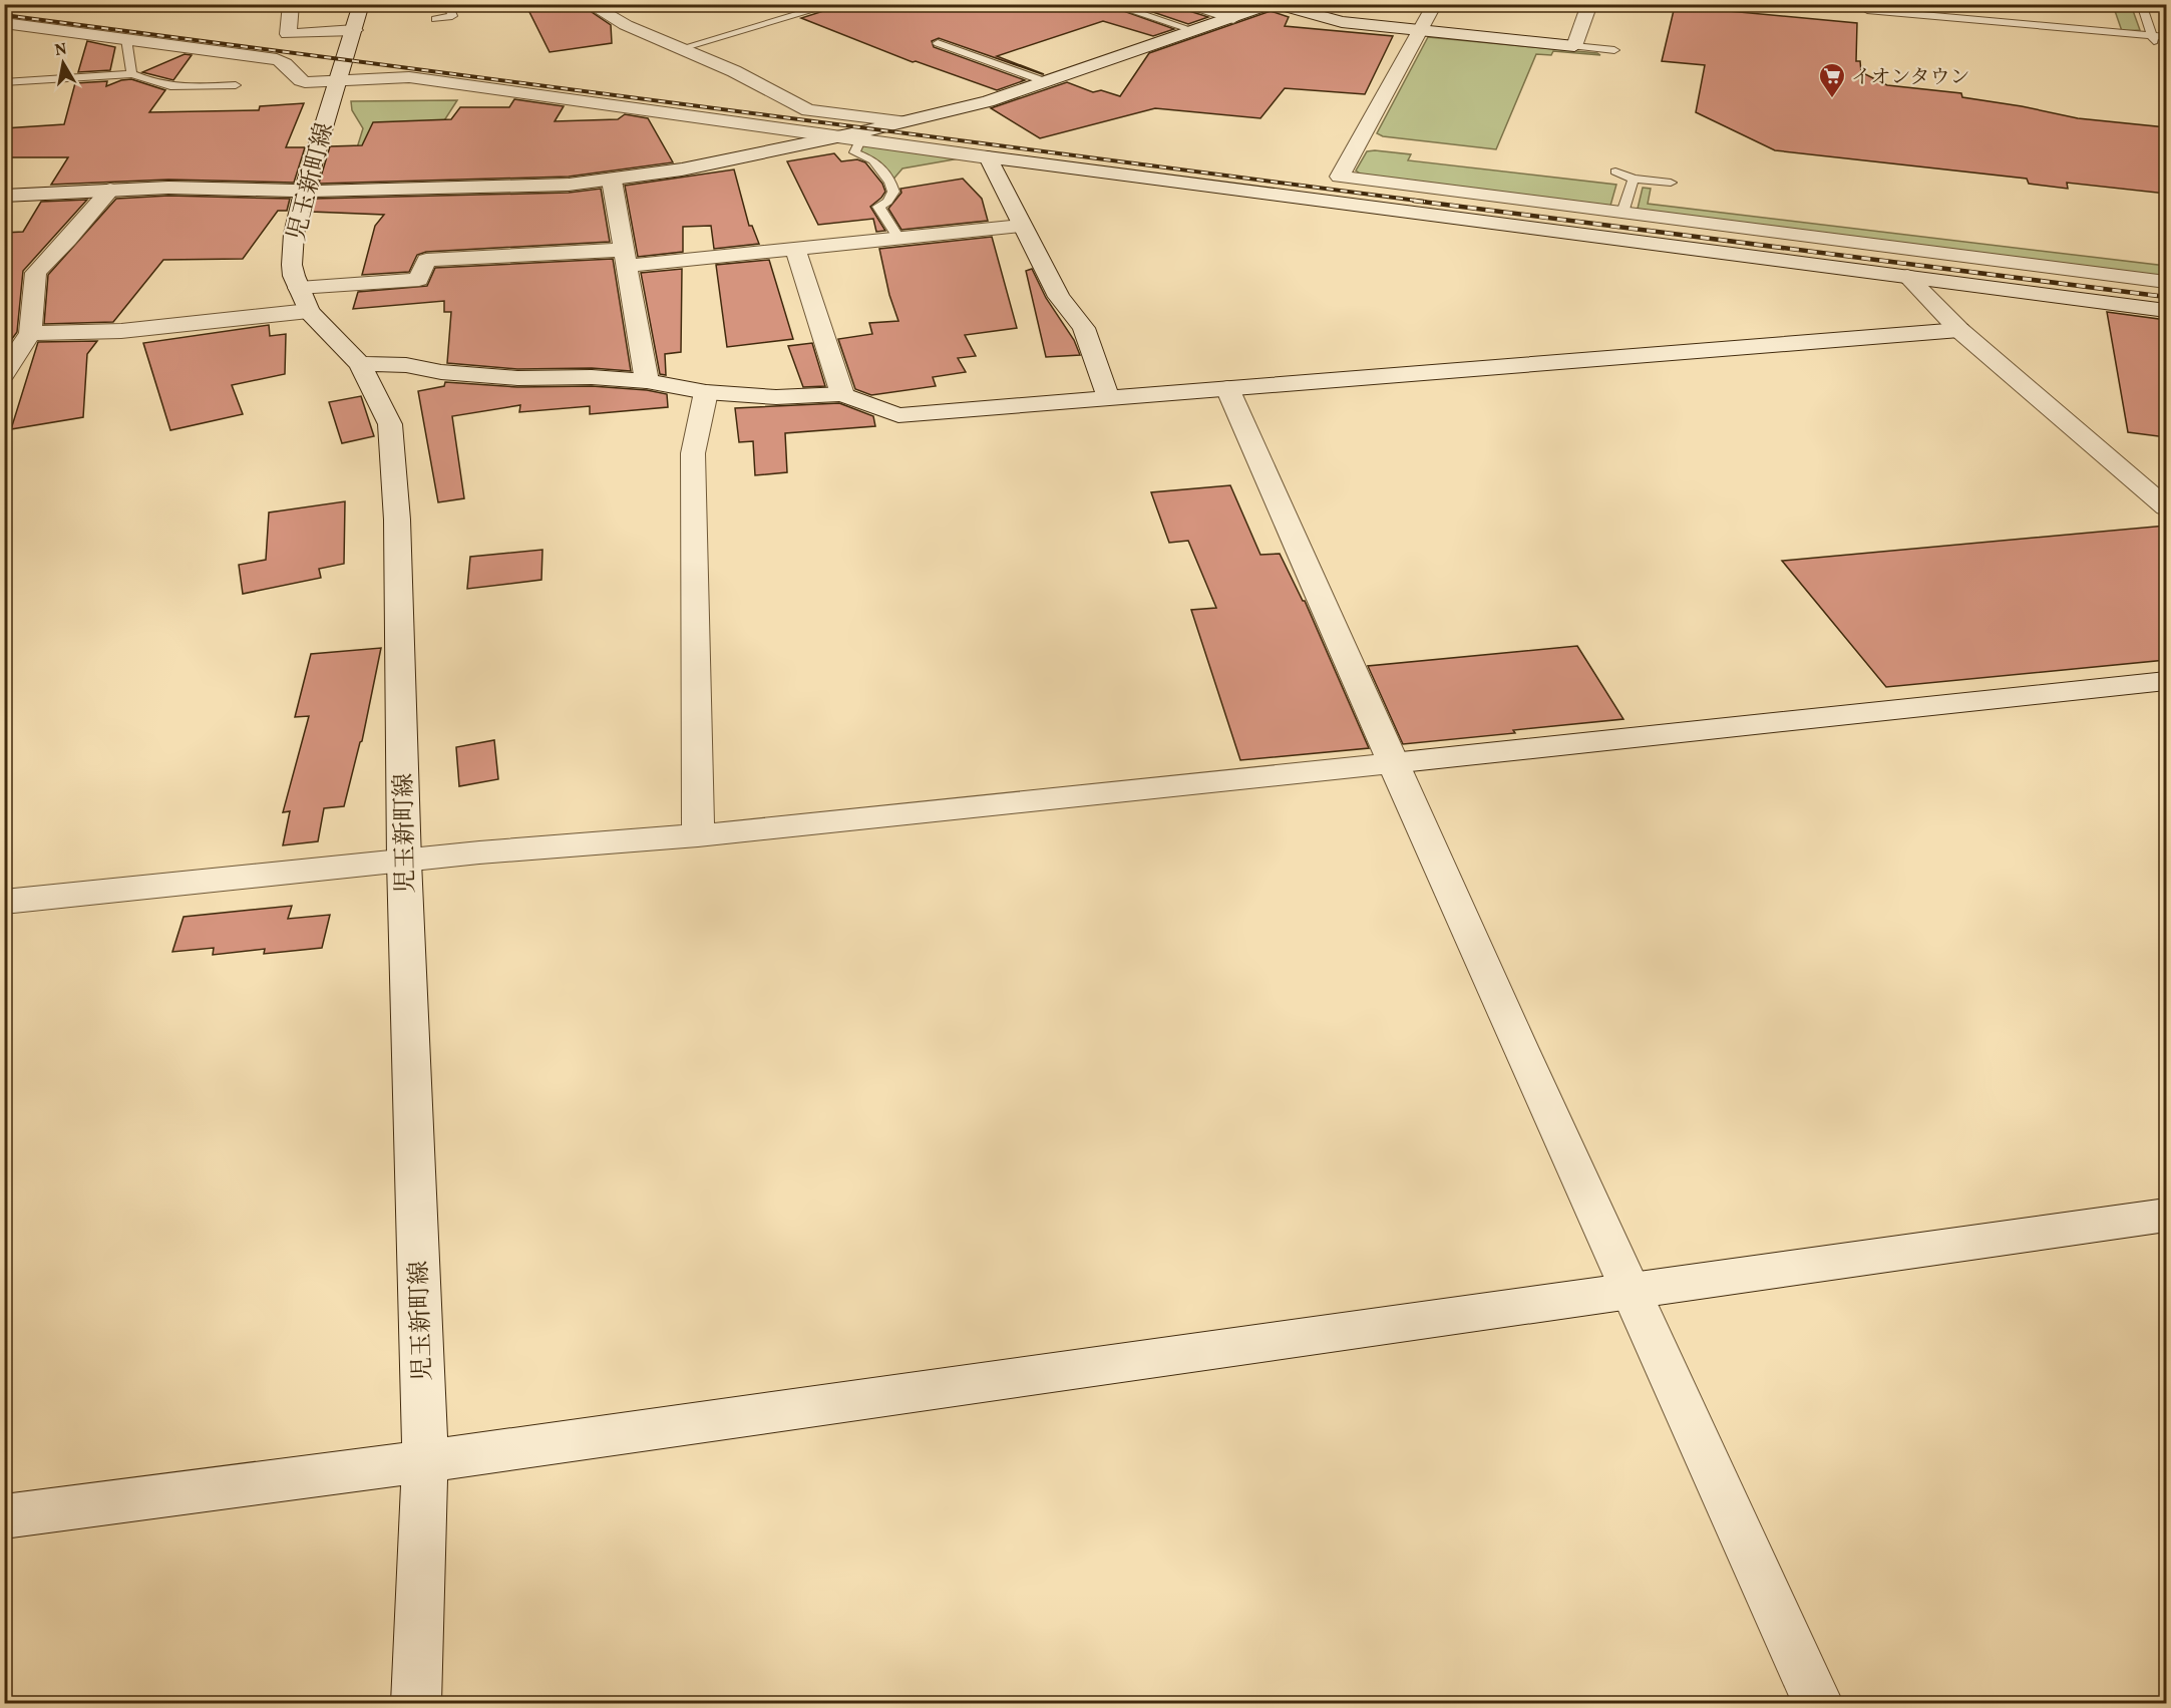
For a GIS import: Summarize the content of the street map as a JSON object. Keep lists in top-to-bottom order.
{
  "streets": {
    "street": ["児玉新町線"]
  },
  "places": {
    "supermarket": ["イオンタウン"]
  },
  "north": "top"
}
